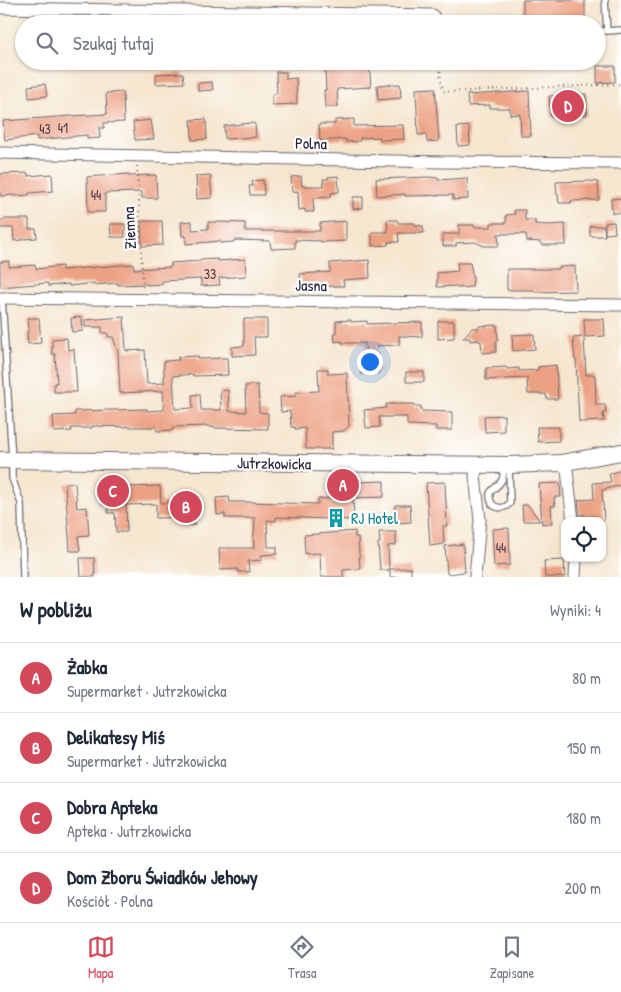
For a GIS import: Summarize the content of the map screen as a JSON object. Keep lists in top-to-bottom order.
{
  "streets": {
    "main road": ["Jutrzkowicka"],
    "street": ["Polna", "Jasna"],
    "path": ["Ziemna"]
  },
  "crossings": [
    ["Polna", "Ziemna"],
    ["Ziemna", "Jasna"]
  ],
  "places": {
    "building": ["RJ Hotel"]
  },
  "house_numbers": [
    "41",
    "43",
    "44",
    "33",
    "44"
  ],
  "page": {
    "search": "Szukaj tutaj",
    "pins": [
      "D",
      "A",
      "C",
      "B"
    ],
    "heading": ["W pobliżu", "Wyniki: 4"],
    "list": [
      {
        "mark": "A",
        "name": "Żabka",
        "note": "Supermarket · Jutrzkowicka",
        "value": "80 m"
      },
      {
        "mark": "B",
        "name": "Delikatesy Miś",
        "note": "Supermarket · Jutrzkowicka",
        "value": "150 m"
      },
      {
        "mark": "C",
        "name": "Dobra Apteka",
        "note": "Apteka · Jutrzkowicka",
        "value": "180 m"
      },
      {
        "mark": "D",
        "name": "Dom Zboru Świadków Jehowy",
        "note": "Kościół · Polna",
        "value": "200 m"
      }
    ],
    "nav": ["Mapa", "Trasa", "Zapisane"]
  }
}
